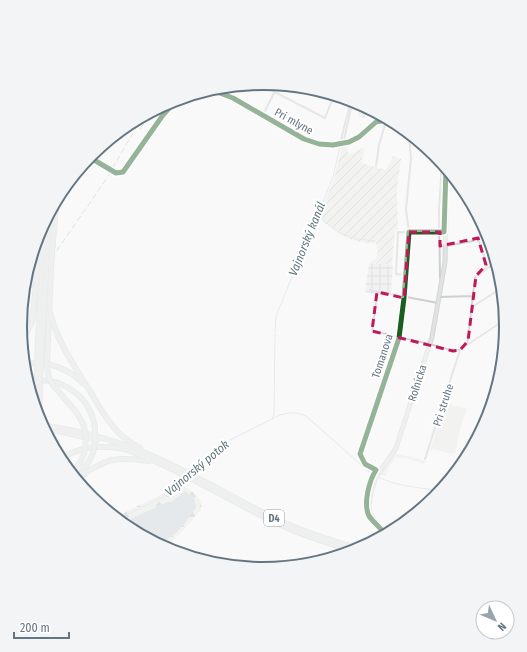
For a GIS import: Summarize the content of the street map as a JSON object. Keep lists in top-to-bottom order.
{
  "streets": {
    "highway": ["D4"],
    "street": [
      "Pri mlyne",
      "Tomanova",
      "Roľnícka",
      "Pri struhe"
    ]
  },
  "crossings": [
    ["Tomanova", "Roľnícka"]
  ],
  "water": ["Vajnorský kanál", "Vajnorský potok"],
  "scale_bar": "200 m",
  "north": "bottom right"
}
